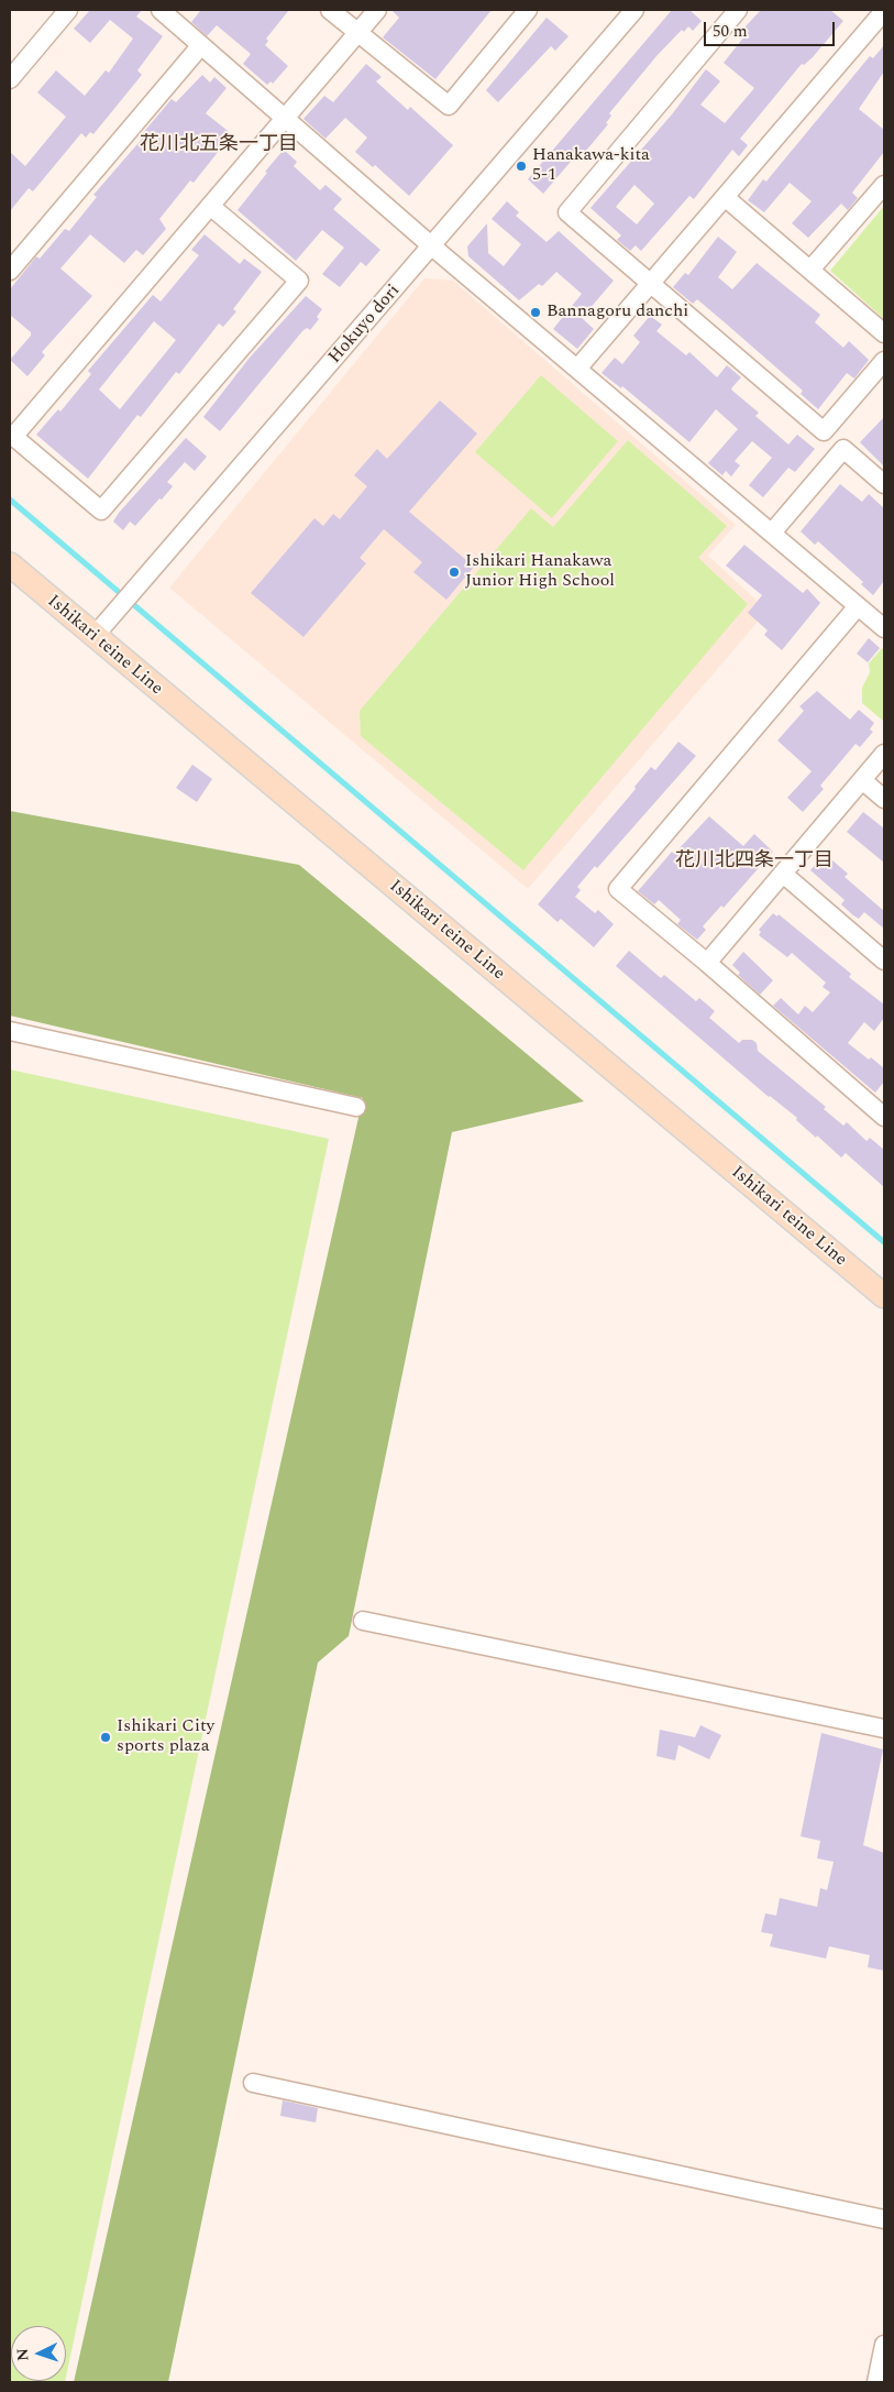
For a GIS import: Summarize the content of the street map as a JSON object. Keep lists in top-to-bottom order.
{
  "streets": {
    "main road": ["Ishikari teine Line"],
    "street": ["Hokuyo dori"]
  },
  "crossings": [
    ["Hokuyo dori", "Ishikari teine Line"]
  ],
  "districts": ["花川北五条一丁目", "花川北四条一丁目"],
  "places": [
    "Hanakawa-kita 5-1",
    "Bannagoru danchi",
    "Ishikari Hanakawa Junior High School",
    "Ishikari City sports plaza"
  ],
  "scale_bar": "50 m",
  "north": "left"
}
